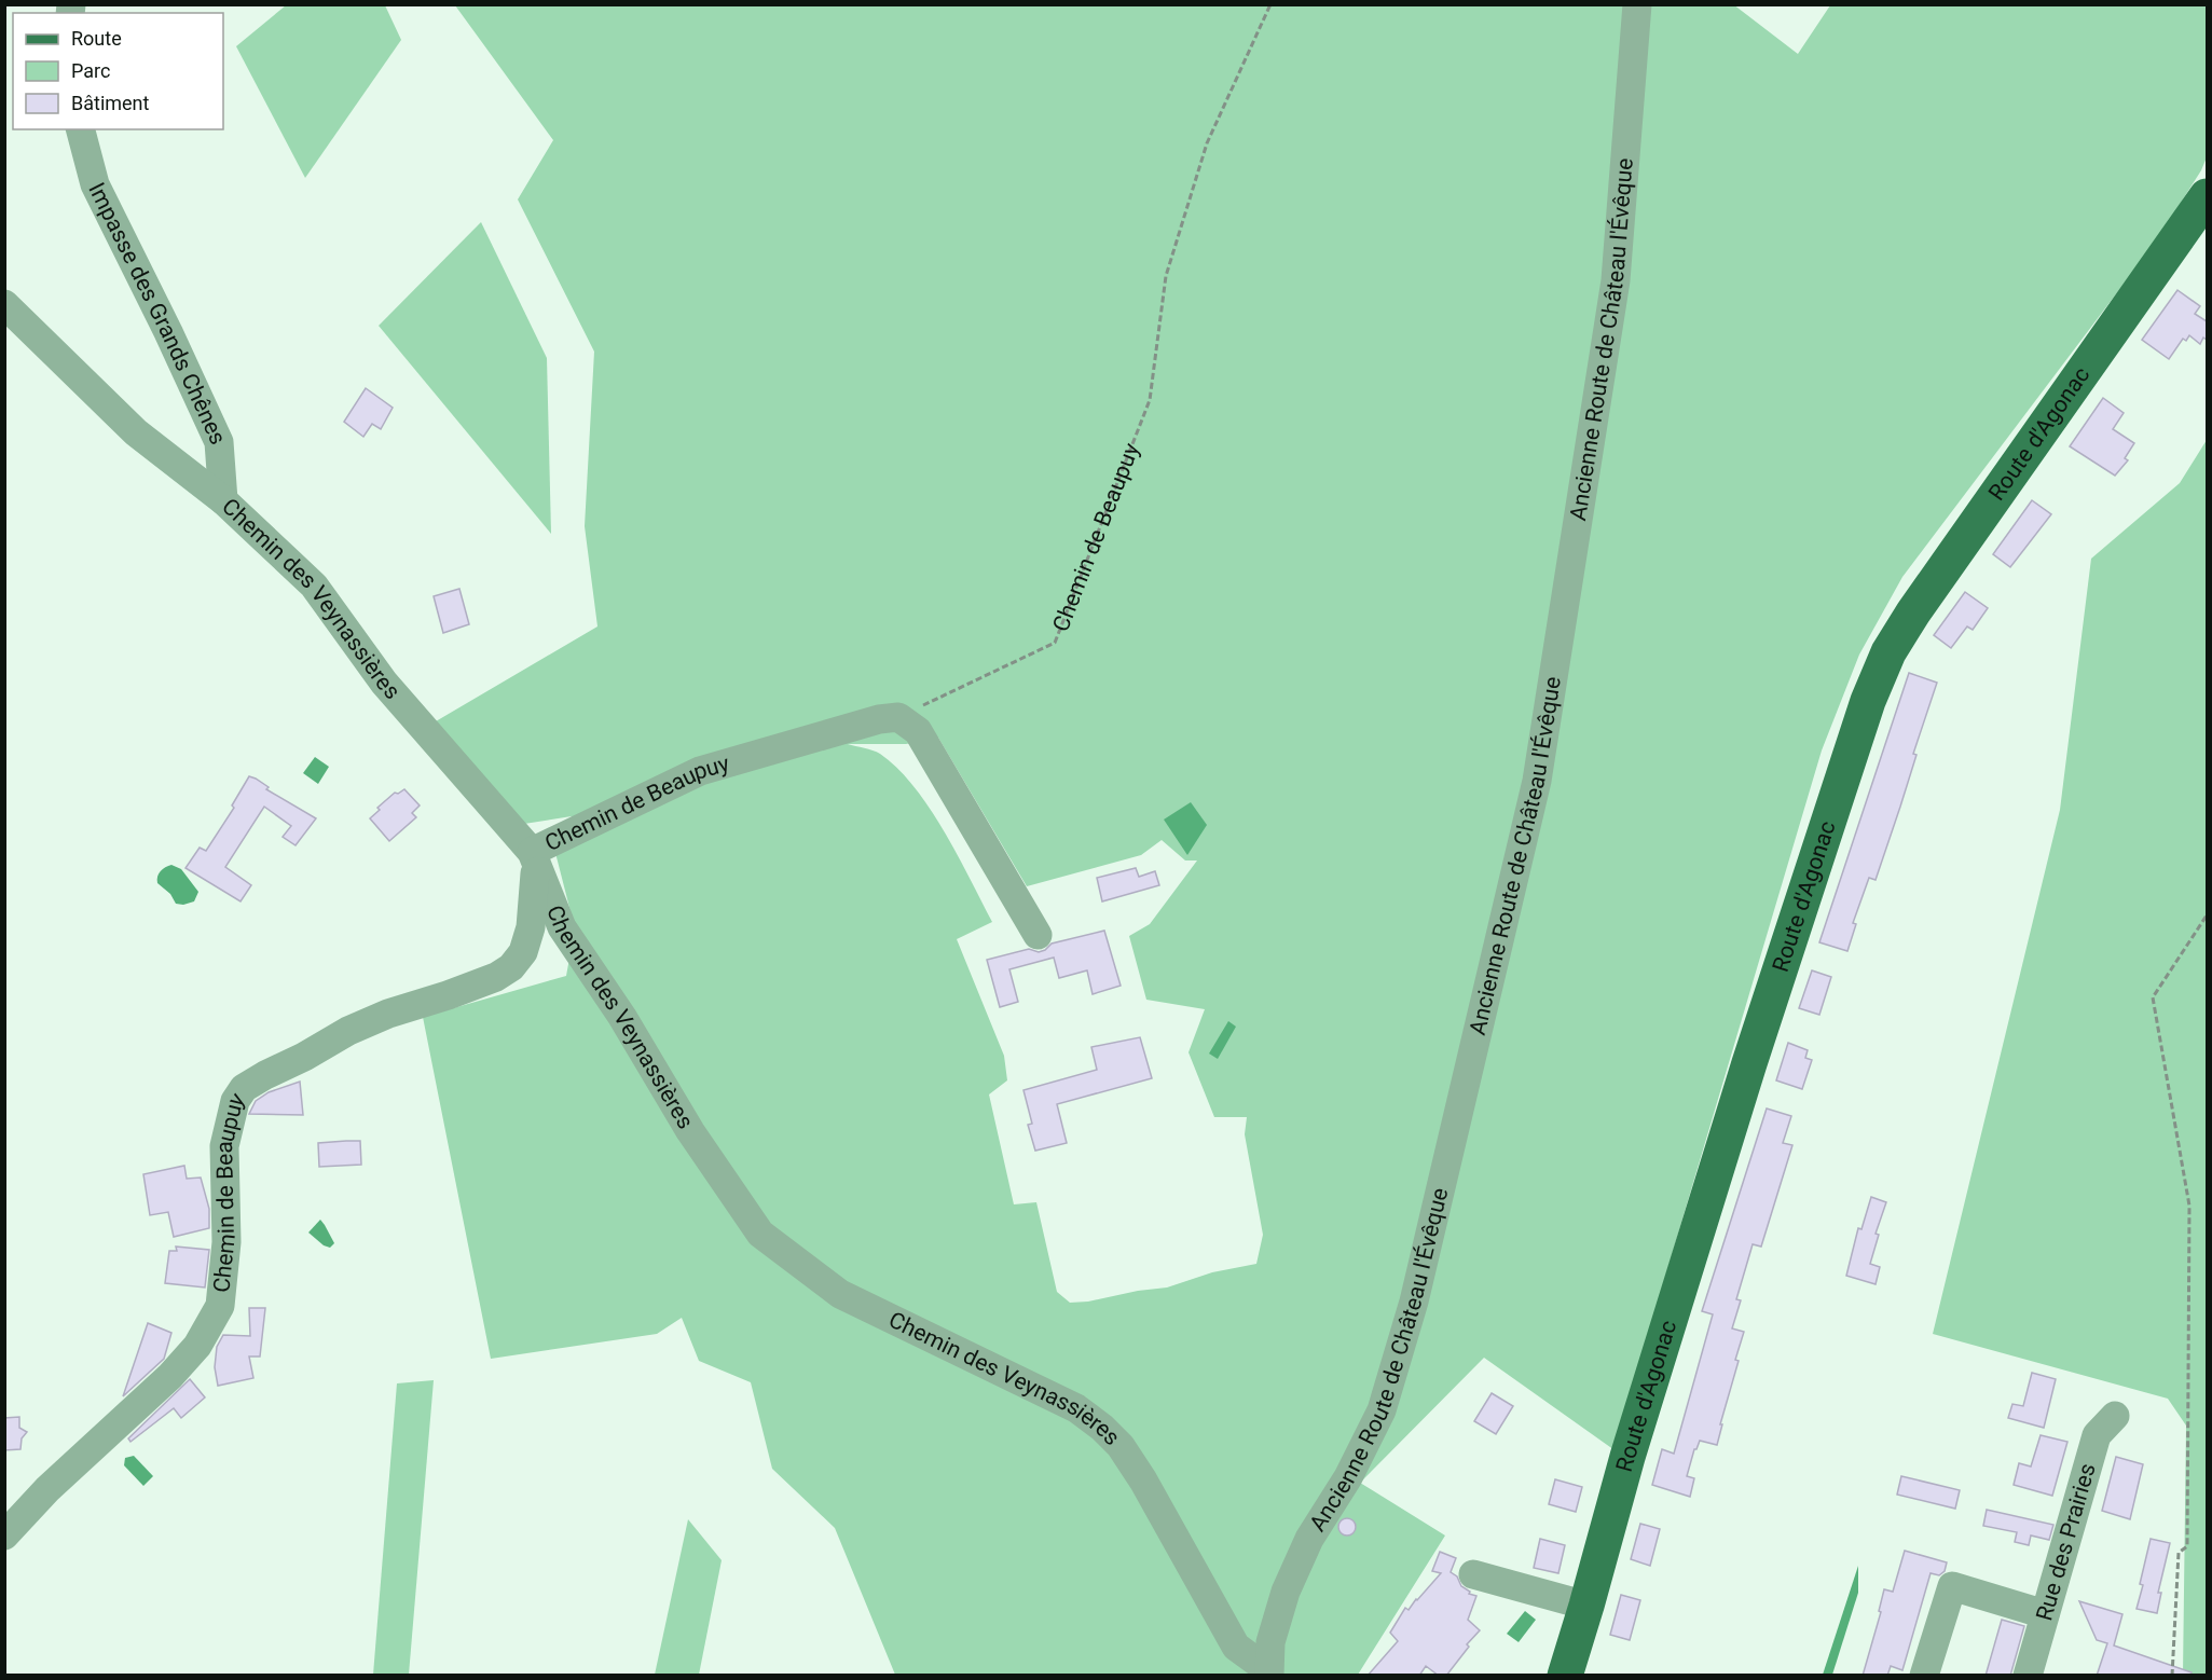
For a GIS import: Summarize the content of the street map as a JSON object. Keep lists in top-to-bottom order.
{
  "streets": {
    "main road": ["Route d'Agonac"],
    "street": [
      "Impasse des Grands Chênes",
      "Ancienne Route de Château l'Évêque",
      "Chemin de Beaupuy",
      "Chemin des Veynassières",
      "Rue des Prairies"
    ]
  },
  "crossings": [
    ["Impasse des Grands Chênes", "Chemin des Veynassières"],
    ["Ancienne Route de Château l'Évêque", "Chemin des Veynassières"],
    ["Chemin de Beaupuy", "Chemin des Veynassières"]
  ],
  "legend": ["Route", "Parc", "Bâtiment"]
}
